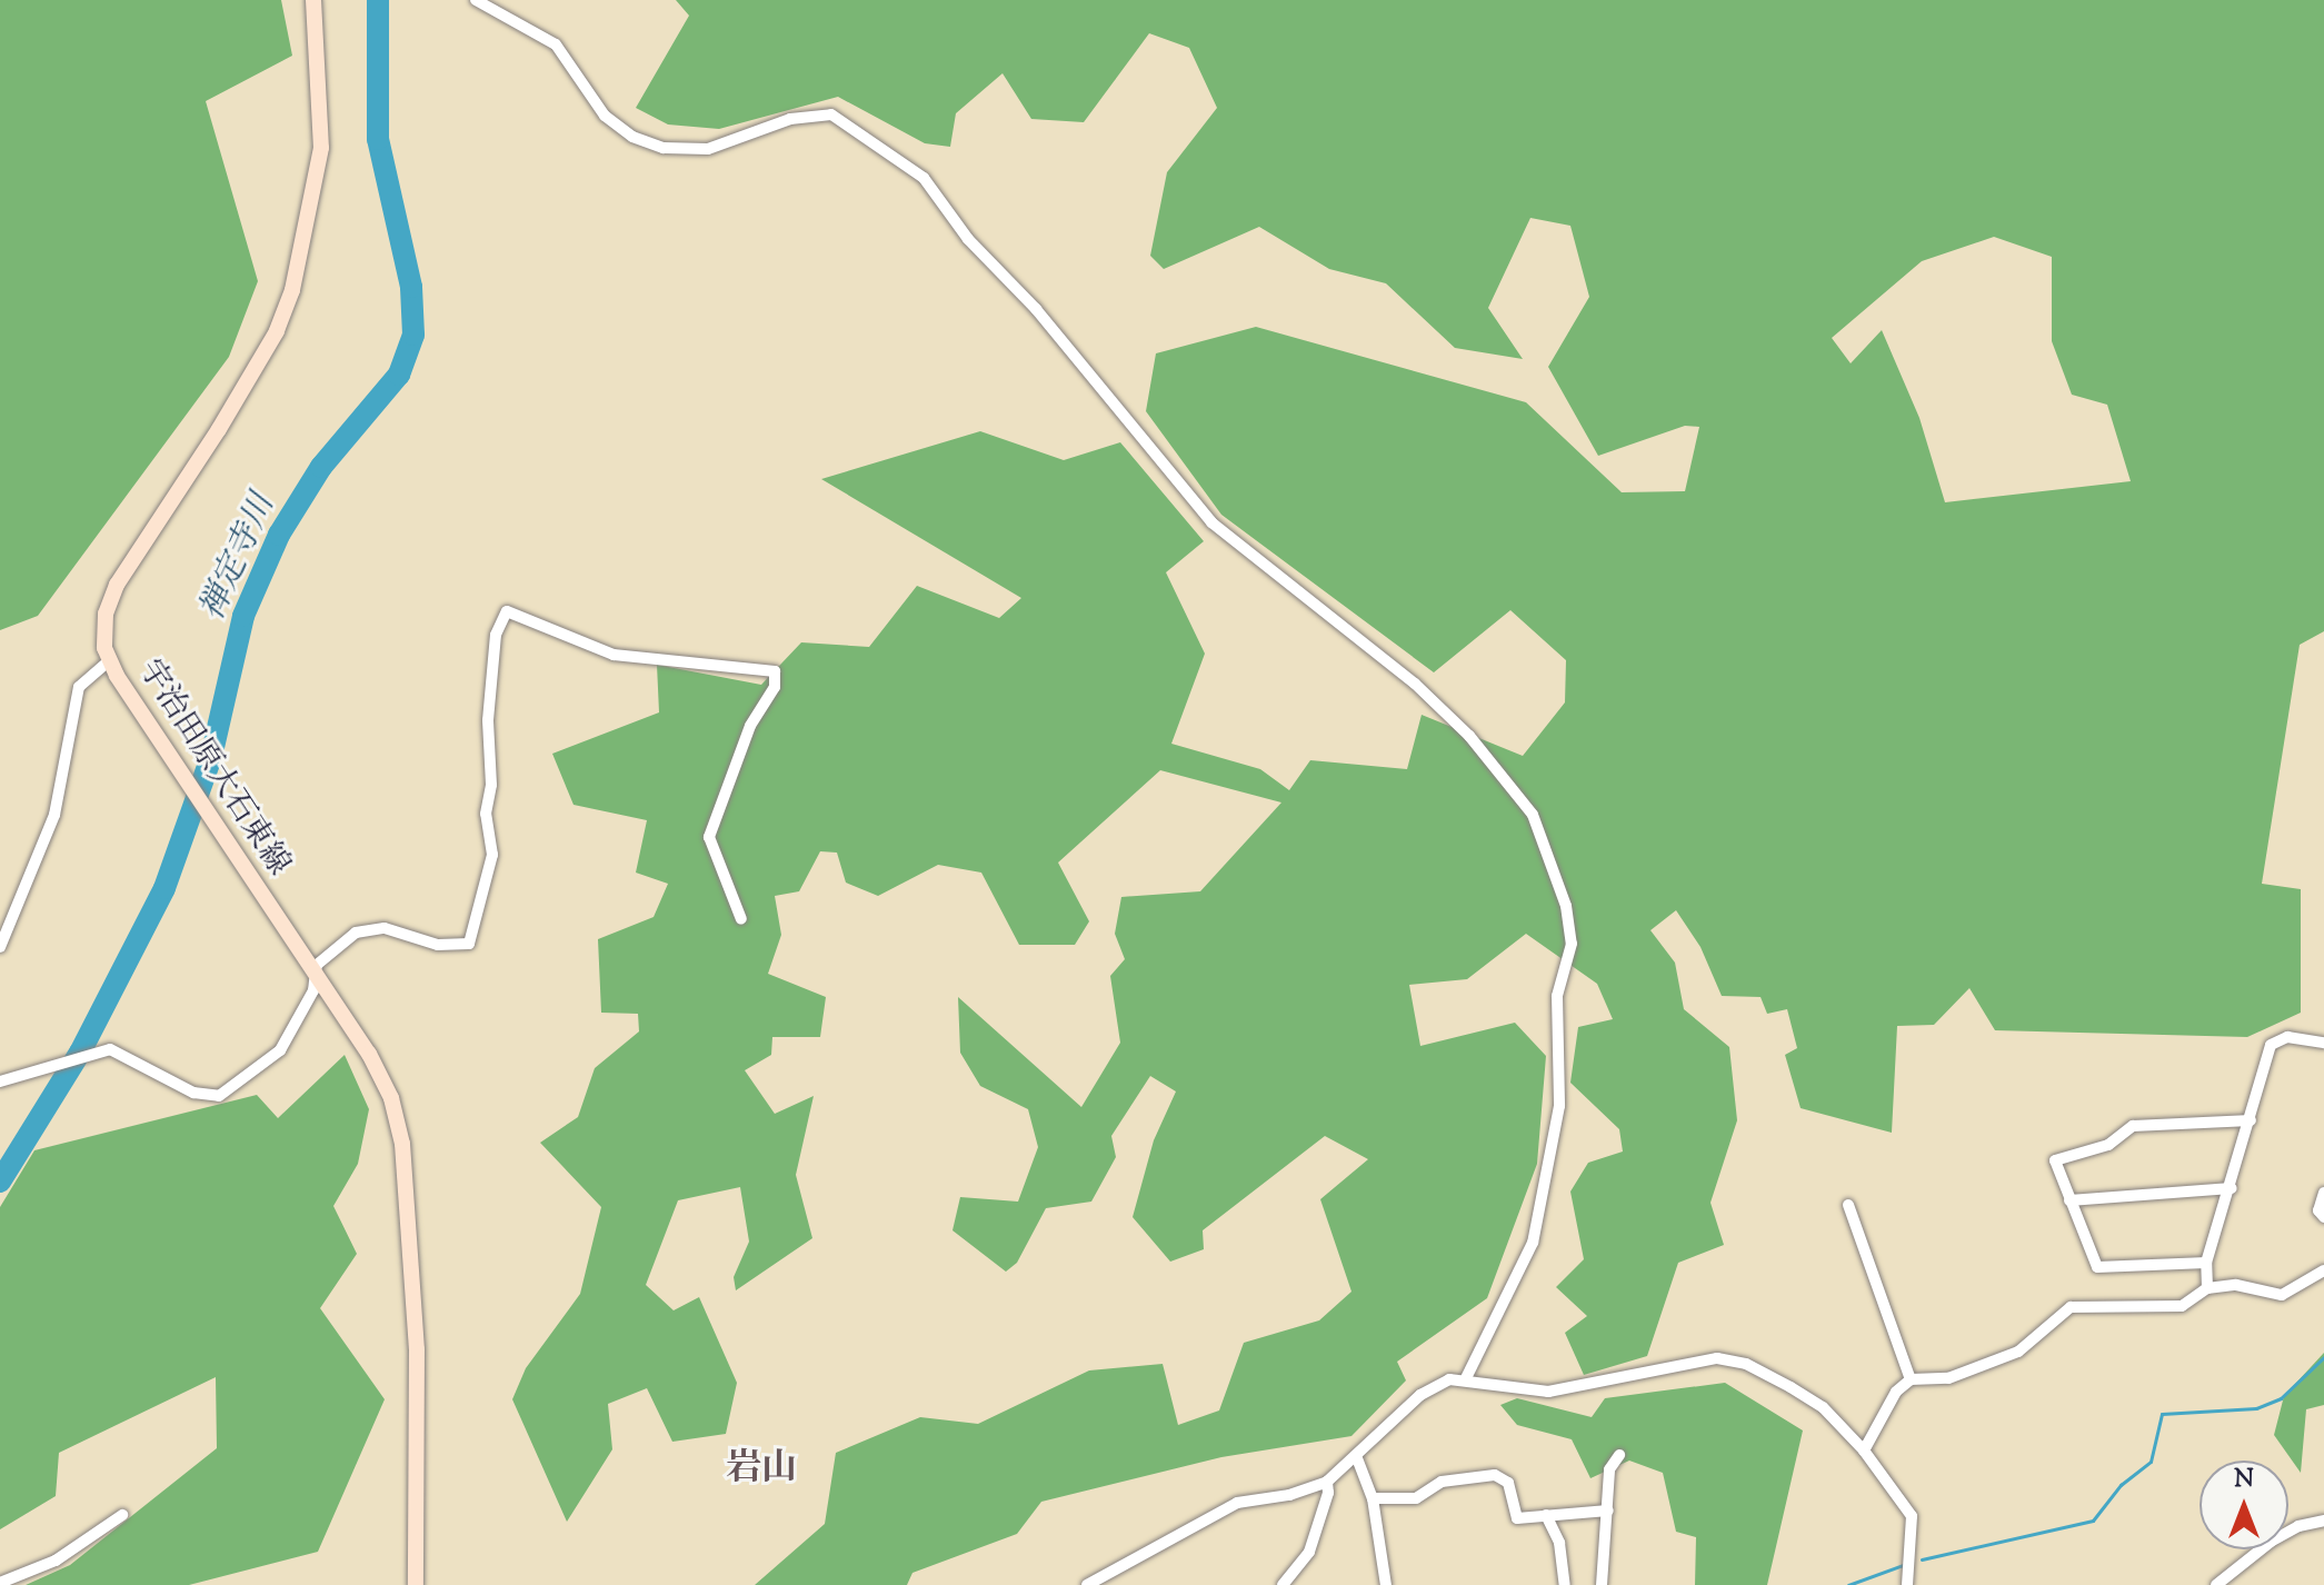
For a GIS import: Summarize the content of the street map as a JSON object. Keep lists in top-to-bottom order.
{
  "streets": {
    "main road": ["宇治田原大石東線"]
  },
  "districts": ["岩山"],
  "water": ["禅定寺川"],
  "north": "top"
}
